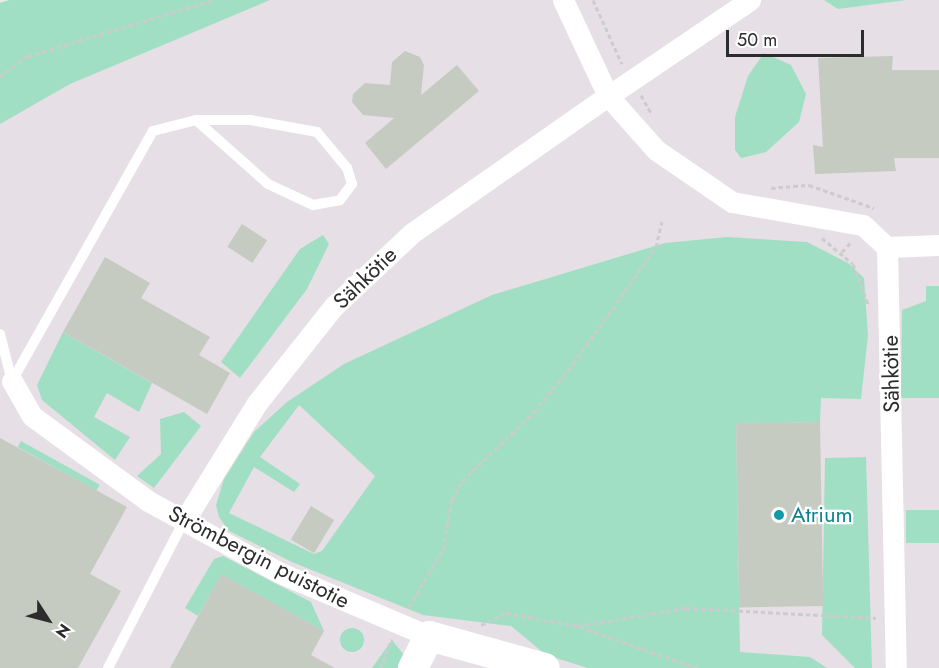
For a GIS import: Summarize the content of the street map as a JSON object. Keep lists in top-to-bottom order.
{
  "streets": {
    "street": ["Sähkötie", "Strömbergin puistotie"]
  },
  "crossings": [
    ["Sähkötie", "Strömbergin puistotie"]
  ],
  "places": ["Atrium"],
  "scale_bar": "50 m",
  "north": "bottom right"
}
